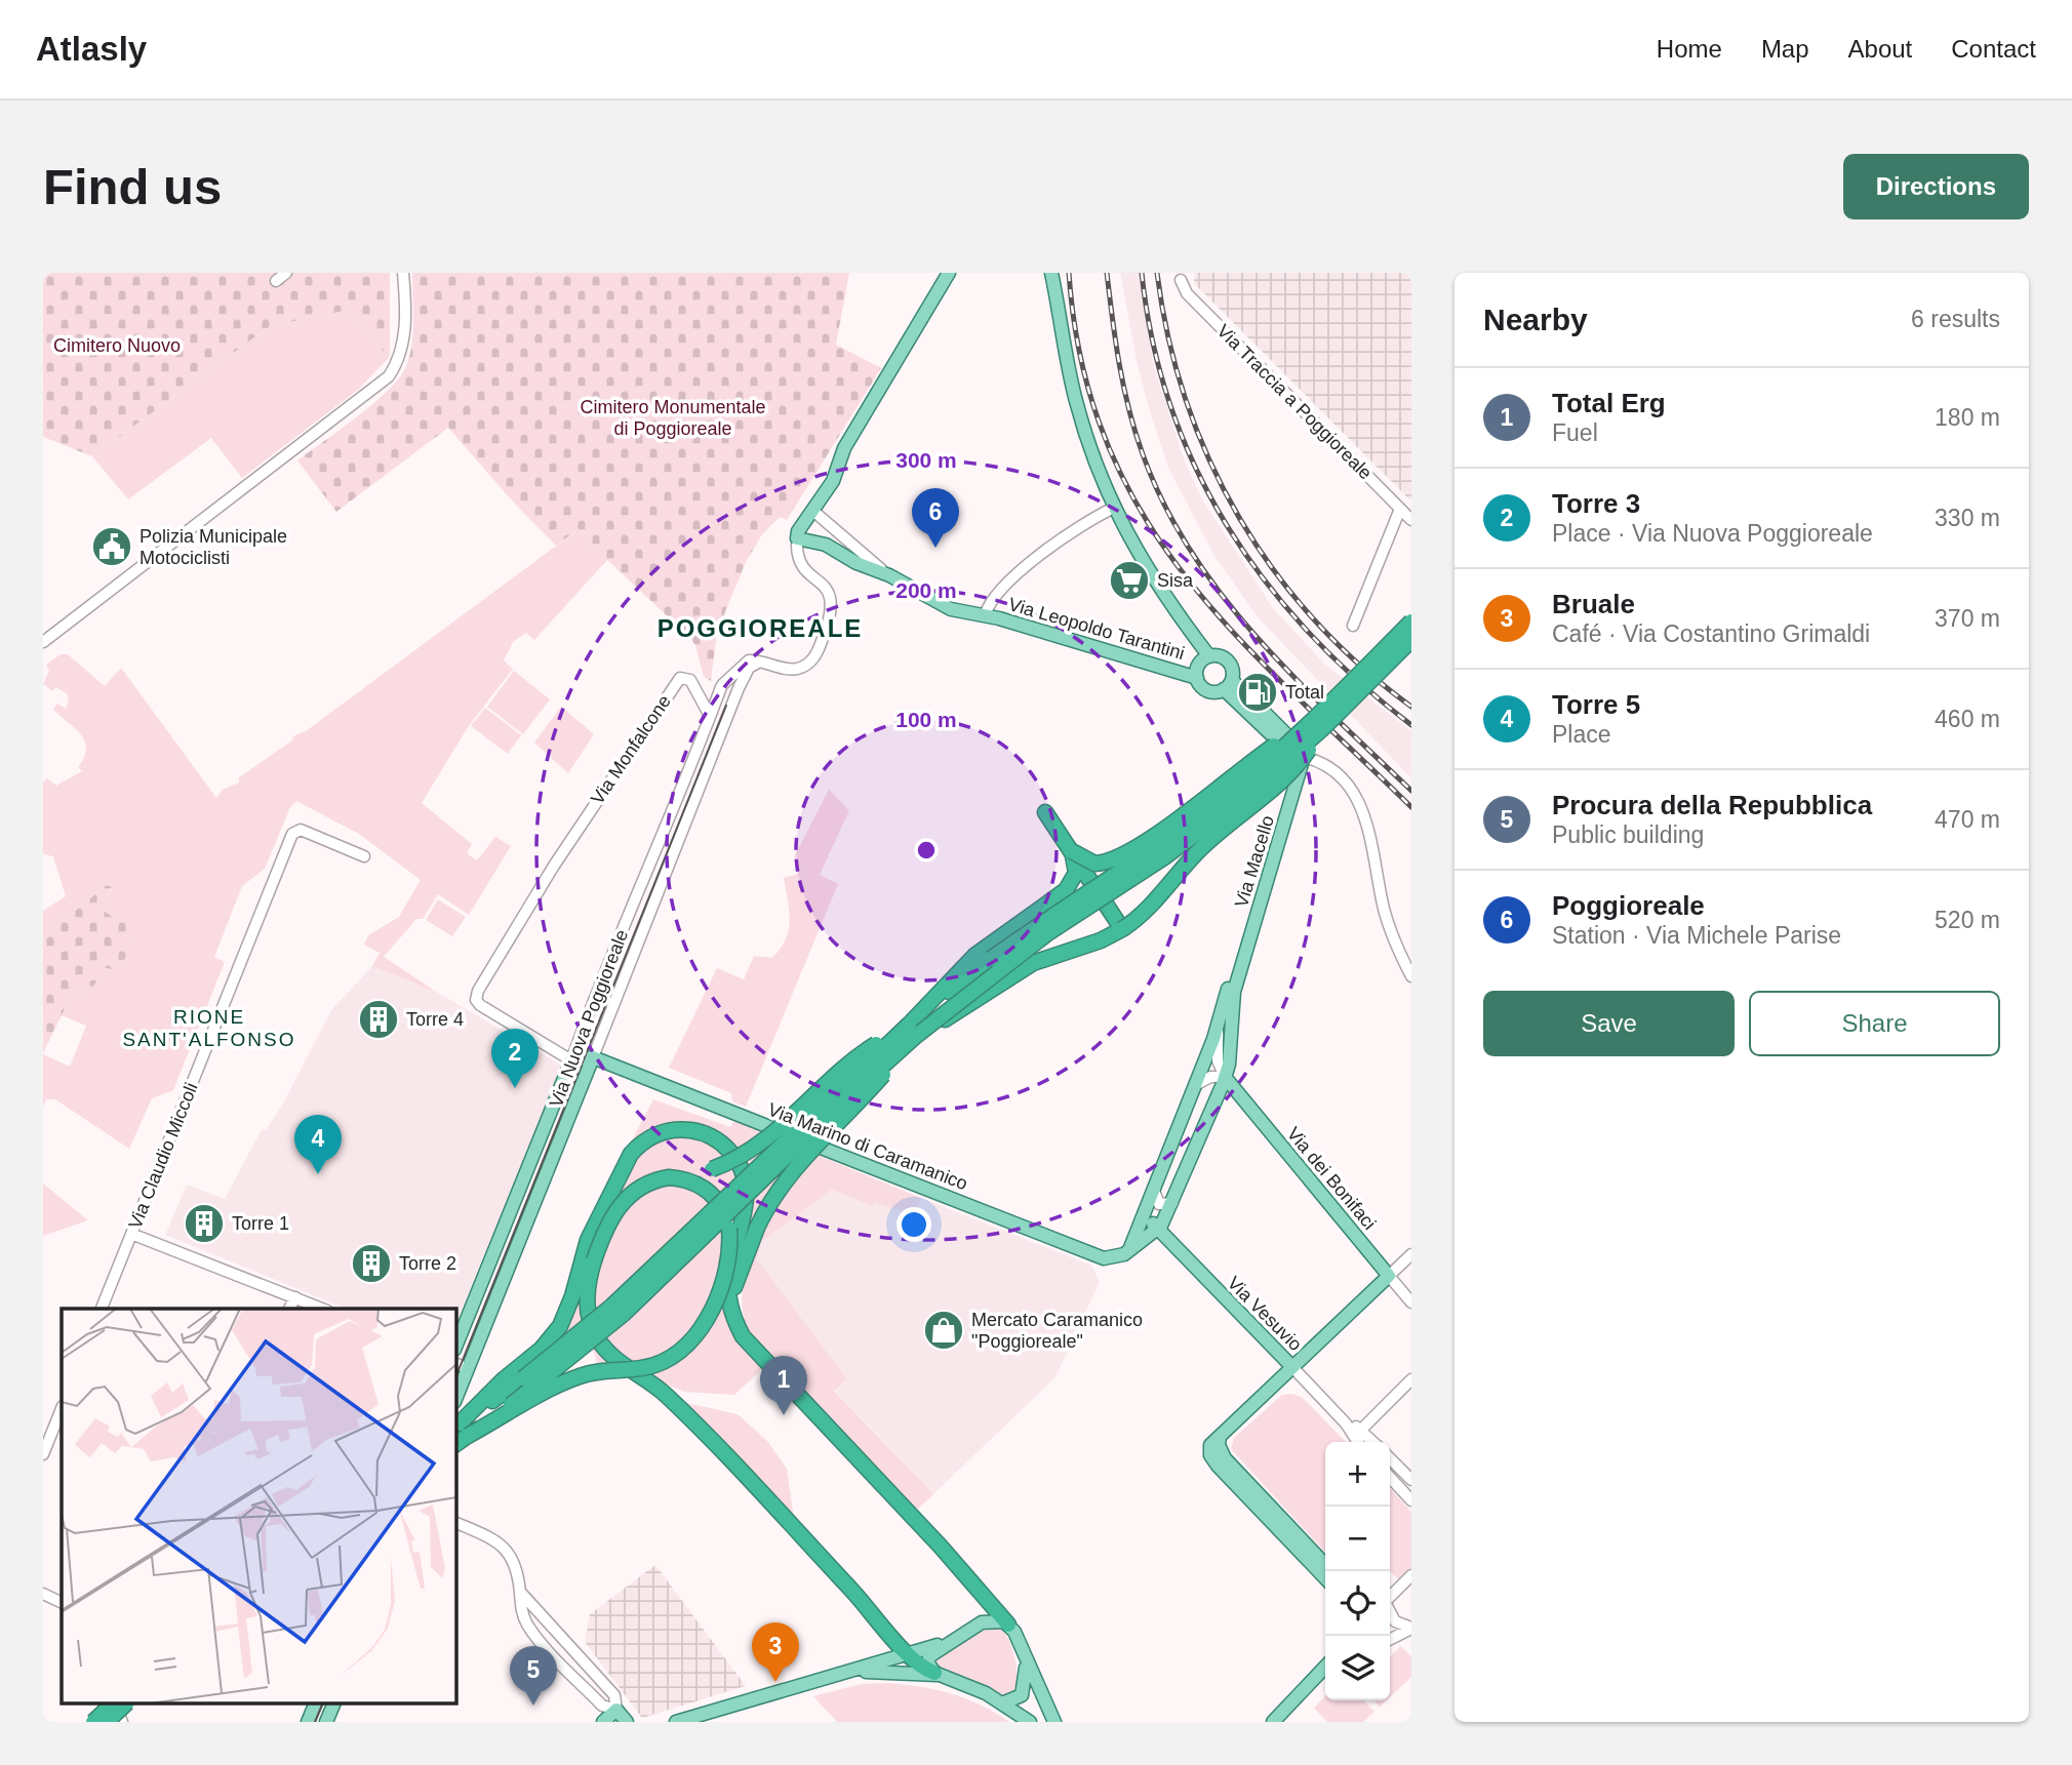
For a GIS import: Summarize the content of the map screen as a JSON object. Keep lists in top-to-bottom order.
{
  "streets": {
    "main road": [
      "Via Leopoldo Tarantini",
      "Via Macello",
      "Via Nuova Poggioreale",
      "Via Marino di Caramanico",
      "Via dei Bonifaci",
      "Via Vesuvio"
    ],
    "street": ["Via Traccia a Poggioreale", "Via Monfalcone", "Via Claudio Miccoli"]
  },
  "crossings": [
    ["Via Leopoldo Tarantini", "Via Nuova Poggioreale"],
    ["Via Monfalcone", "Via Nuova Poggioreale"],
    ["Via Nuova Poggioreale", "Via Marino di Caramanico"]
  ],
  "districts": ["POGGIOREALE", "RIONE SANT'ALFONSO"],
  "parks": ["Cimitero Nuovo", "Cimitero Monumentale di Poggioreale"],
  "places": {
    "public building": ["Polizia Municipale Motociclisti"],
    "supermarket": ["Sisa"],
    "fuel station": ["Total"],
    "building": ["Torre 4", "Torre 1", "Torre 2"],
    "shop": ["Mercato Caramanico \"Poggioreale\""]
  },
  "page": {
    "header": "Atlasly",
    "nav": [
      "Home",
      "Map",
      "About",
      "Contact"
    ],
    "buttons": [
      "Directions",
      ["Save", "Share"]
    ],
    "title": "Find us",
    "heading": ["Nearby", "6 results"],
    "list": [
      {
        "mark": "1",
        "name": "Total Erg",
        "note": "Fuel",
        "value": "180 m"
      },
      {
        "mark": "2",
        "name": "Torre 3",
        "note": "Place · Via Nuova Poggioreale",
        "value": "330 m"
      },
      {
        "mark": "3",
        "name": "Bruale",
        "note": "Café · Via Costantino Grimaldi",
        "value": "370 m"
      },
      {
        "mark": "4",
        "name": "Torre 5",
        "note": "Place",
        "value": "460 m"
      },
      {
        "mark": "5",
        "name": "Procura della Repubblica",
        "note": "Public building",
        "value": "470 m"
      },
      {
        "mark": "6",
        "name": "Poggioreale",
        "note": "Station · Via Michele Parise",
        "value": "520 m"
      }
    ],
    "pins": [
      "6",
      "2",
      "4",
      "1",
      "3",
      "5"
    ],
    "map_buttons": ["+", "−"]
  },
  "rings": ["300 m", "200 m", "100 m"]
}
